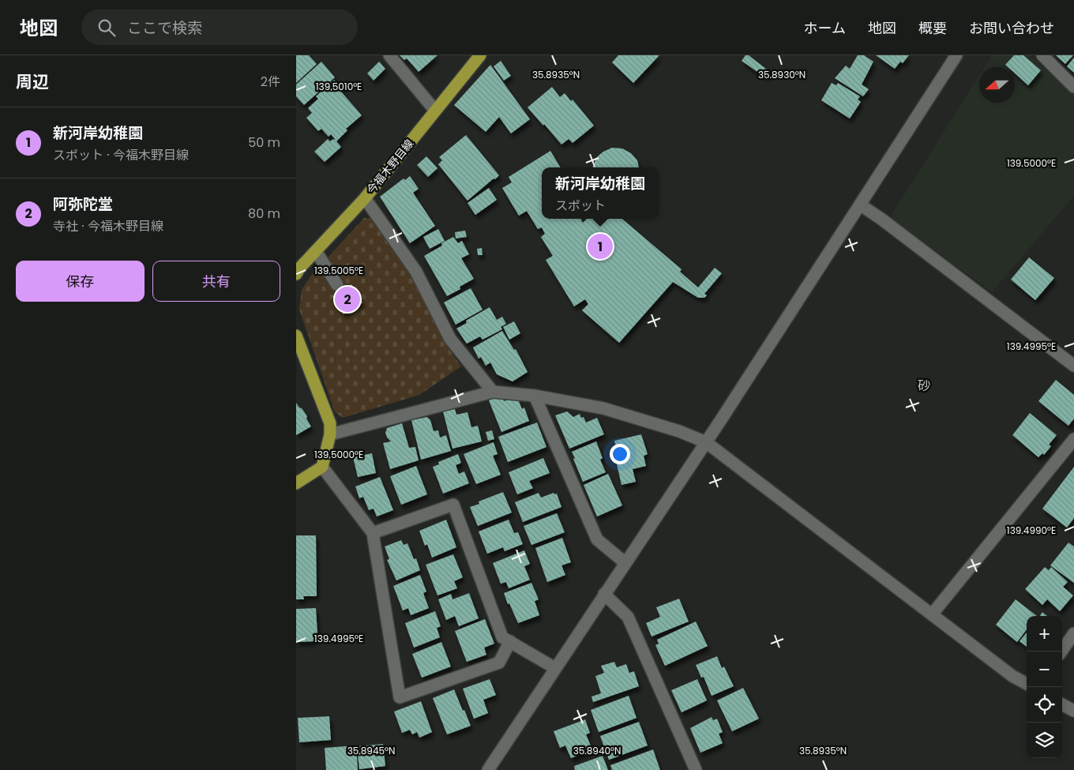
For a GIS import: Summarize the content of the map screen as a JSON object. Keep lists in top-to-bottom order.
{
  "streets": {
    "main road": ["今福木野目線"]
  },
  "districts": ["砂"],
  "north": "left",
  "page": {
    "header": "地図",
    "search": "ここで検索",
    "nav": [
      "ホーム",
      "地図",
      "概要",
      "お問い合わせ"
    ],
    "heading": ["周辺", "2件"],
    "list": [
      {
        "mark": "1",
        "name": "新河岸幼稚園",
        "note": "スポット · 今福木野目線",
        "value": "50 m"
      },
      {
        "mark": "2",
        "name": "阿弥陀堂",
        "note": "寺社 · 今福木野目線",
        "value": "80 m"
      }
    ],
    "popup": ["新河岸幼稚園", "スポット"],
    "pins": ["1", "2"],
    "buttons": ["保存", "共有"],
    "map_buttons": ["+", "−"]
  },
  "coordinates": [
    "35.8935°N",
    "35.8930°N",
    "139.5010°E",
    "139.5000°E",
    "139.5005°E",
    "139.4995°E",
    "139.4990°E",
    "35.8945°N",
    "35.8940°N"
  ]
}
